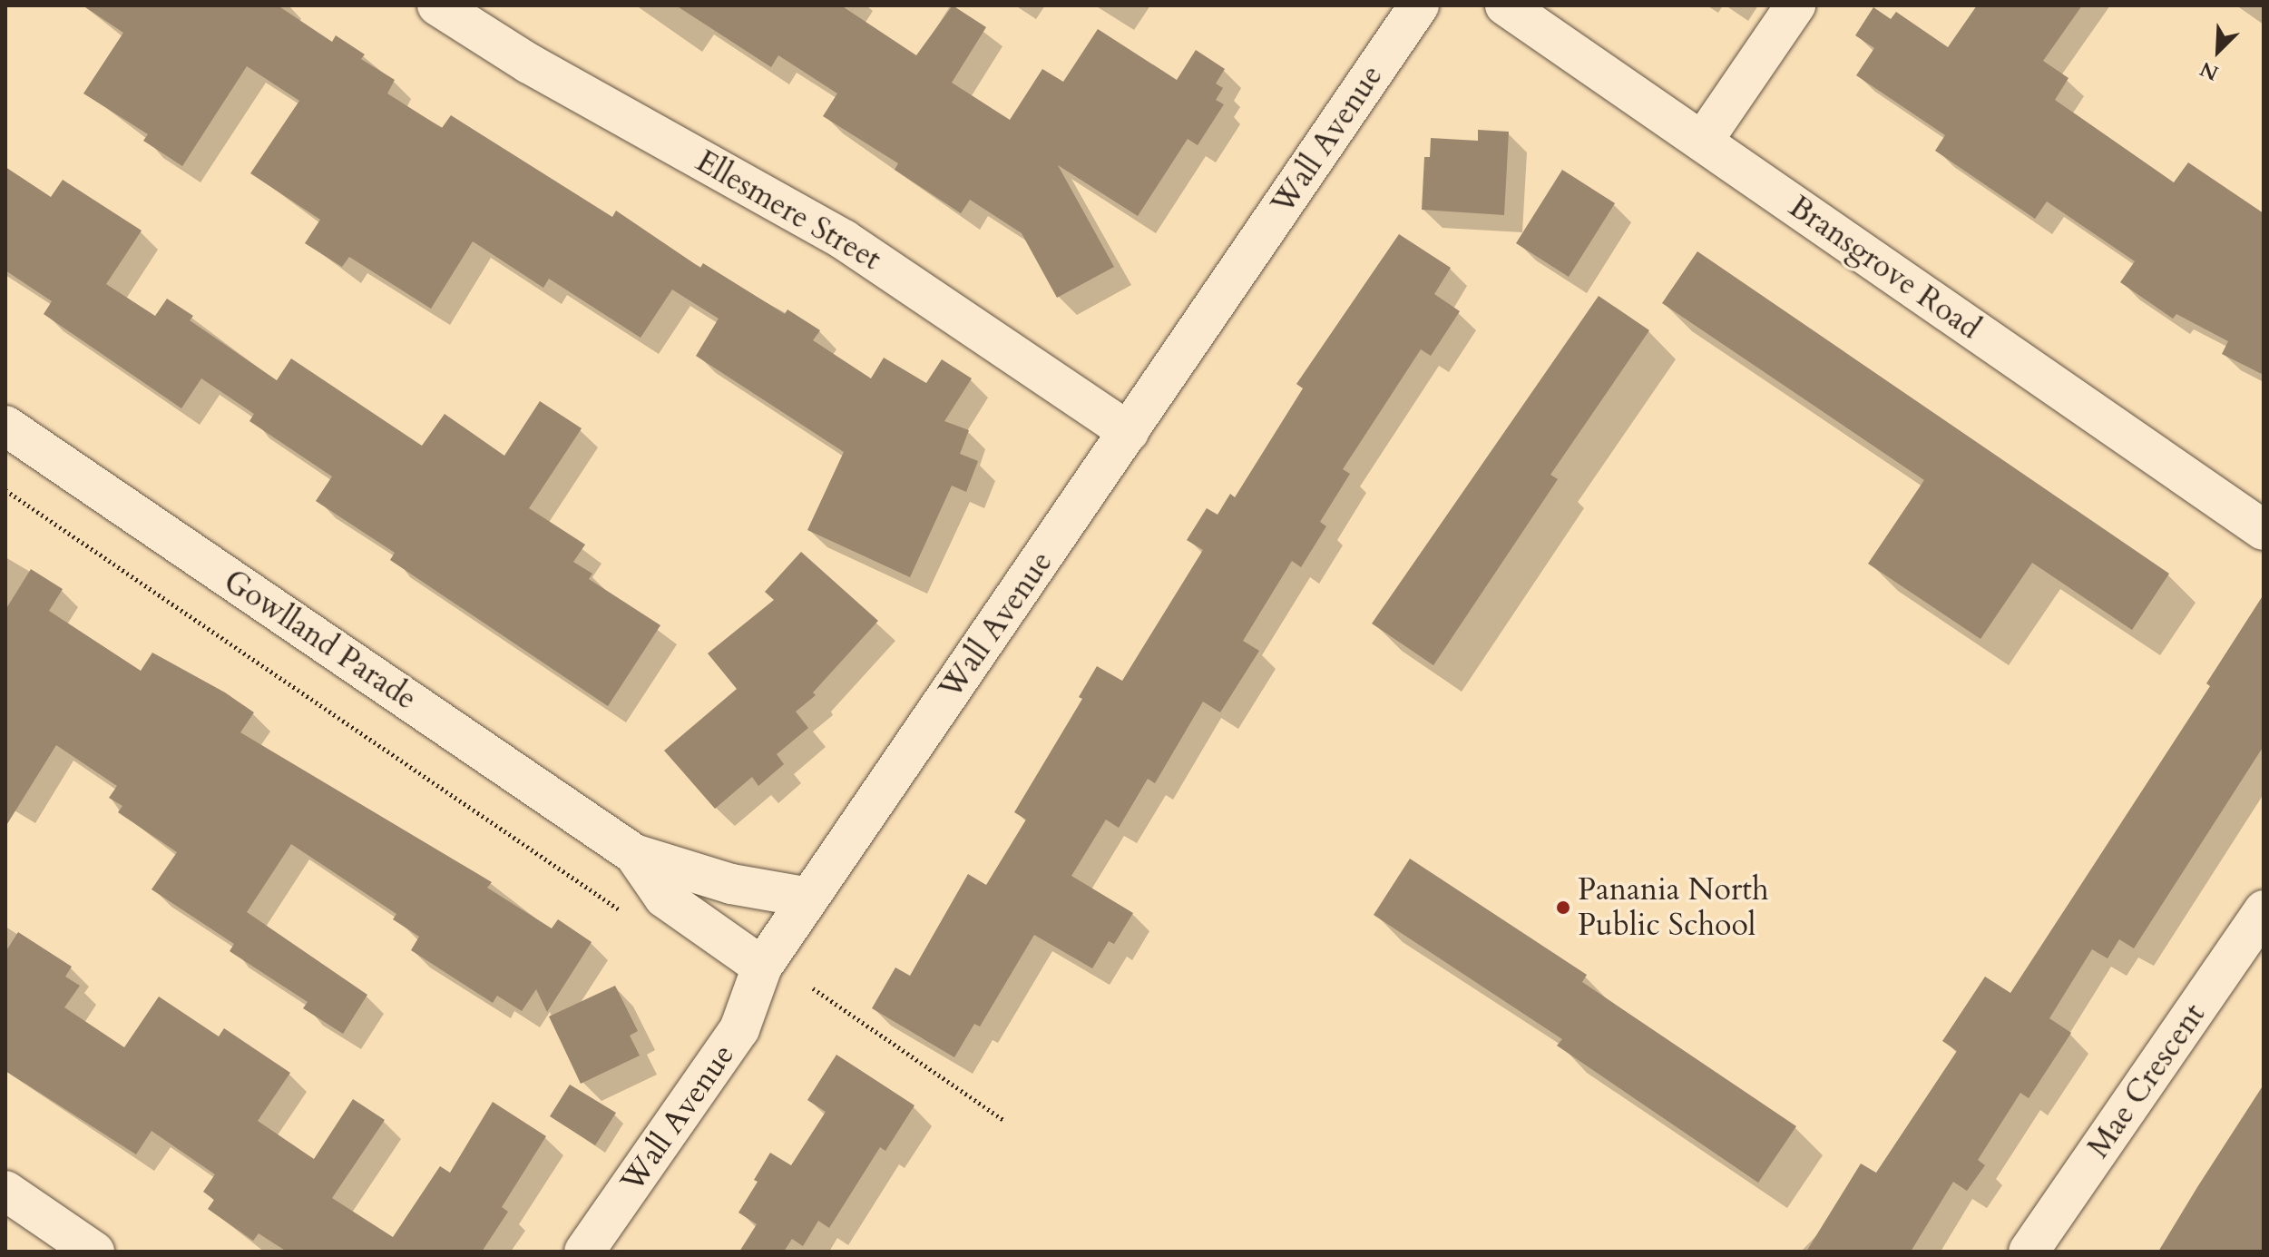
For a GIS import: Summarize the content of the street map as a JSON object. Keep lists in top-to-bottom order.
{
  "streets": {
    "street": [
      "Wall Avenue",
      "Ellesmere Street",
      "Bransgrove Road",
      "Gowlland Parade",
      "Mae Crescent"
    ]
  },
  "crossings": [
    ["Wall Avenue", "Ellesmere Street"],
    ["Wall Avenue", "Gowlland Parade"]
  ],
  "places": ["Panania North Public School"],
  "north": "bottom left"
}
